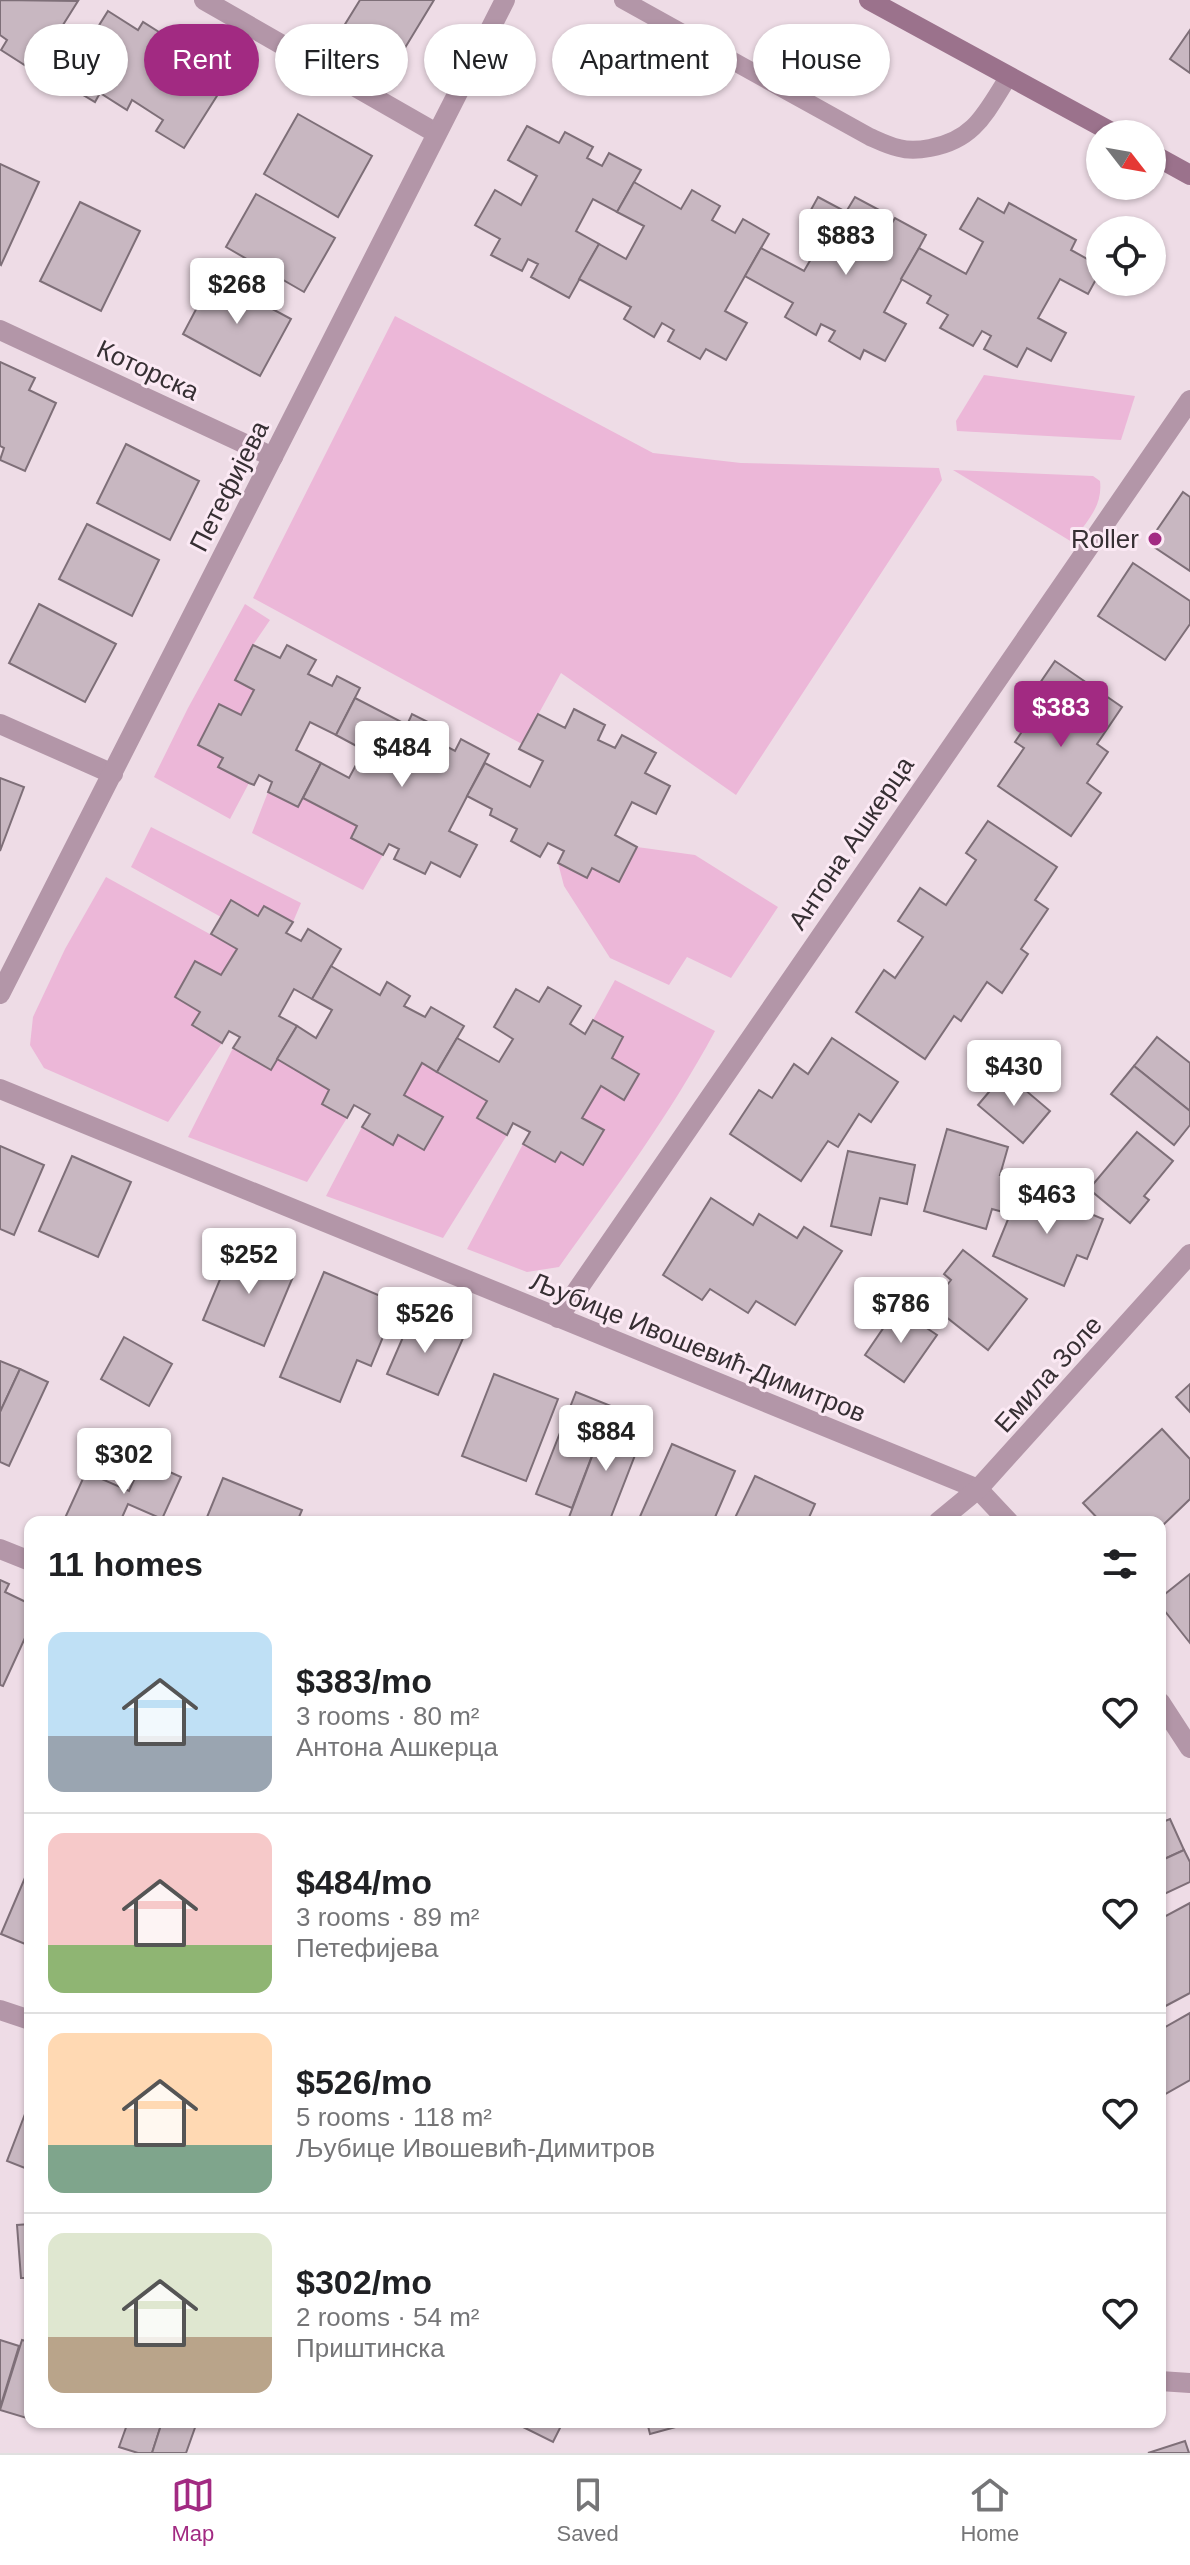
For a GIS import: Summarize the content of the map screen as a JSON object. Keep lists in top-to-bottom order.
{
  "streets": {
    "street": [
      "Которска",
      "Петефијева",
      "Антона Ашкерца",
      "Љубице Ивошевић-Димитров",
      "Емила Золе"
    ]
  },
  "crossings": [
    ["Которска", "Петефијева"],
    ["Антона Ашкерца", "Љубице Ивошевић-Димитров"],
    ["Љубице Ивошевић-Димитров", "Емила Золе"]
  ],
  "places": ["Roller"],
  "north": "bottom right",
  "page": {
    "chip": [
      "Buy",
      "Rent",
      "Filters",
      "New",
      "Apartment",
      "House"
    ],
    "price": [
      "$883",
      "$268",
      "$383",
      "$484",
      "$430",
      "$463",
      "$252",
      "$786",
      "$526",
      "$884",
      "$302"
    ],
    "heading": "11 homes",
    "list": [
      {
        "name": "$383/mo",
        "note": "3 rooms · 80 m² · Антона Ашкерца"
      },
      {
        "name": "$484/mo",
        "note": "3 rooms · 89 m² · Петефијева"
      },
      {
        "name": "$526/mo",
        "note": "5 rooms · 118 m² · Љубице Ивошевић-Димитров"
      },
      {
        "name": "$302/mo",
        "note": "2 rooms · 54 m² · Приштинска"
      }
    ],
    "tabs": ["Map", "Saved", "Home"]
  }
}
